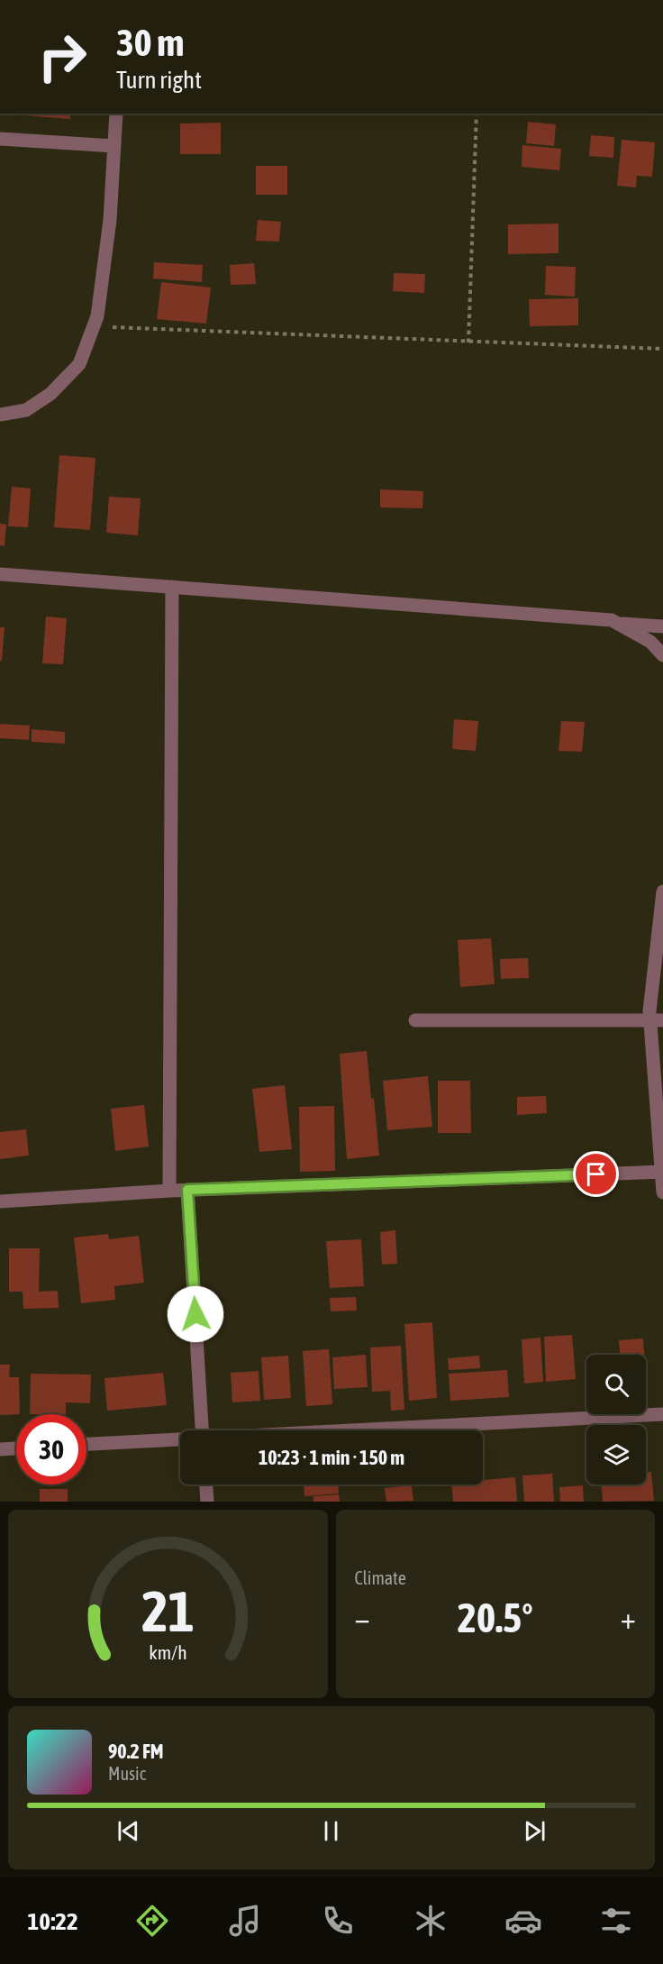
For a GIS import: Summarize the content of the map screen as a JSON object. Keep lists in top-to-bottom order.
{
  "page": {
    "turn": ["30 m", "Turn right"],
    "limit": "30",
    "trip": "10:23 · 1 min · 150 m",
    "tile": "Climate",
    "heat": ["−", "20.5°", "+"],
    "song": ["90.2 FM", "Music"],
    "tabs": "10:22",
    "gauge": ["21", "km/h"]
  }
}
